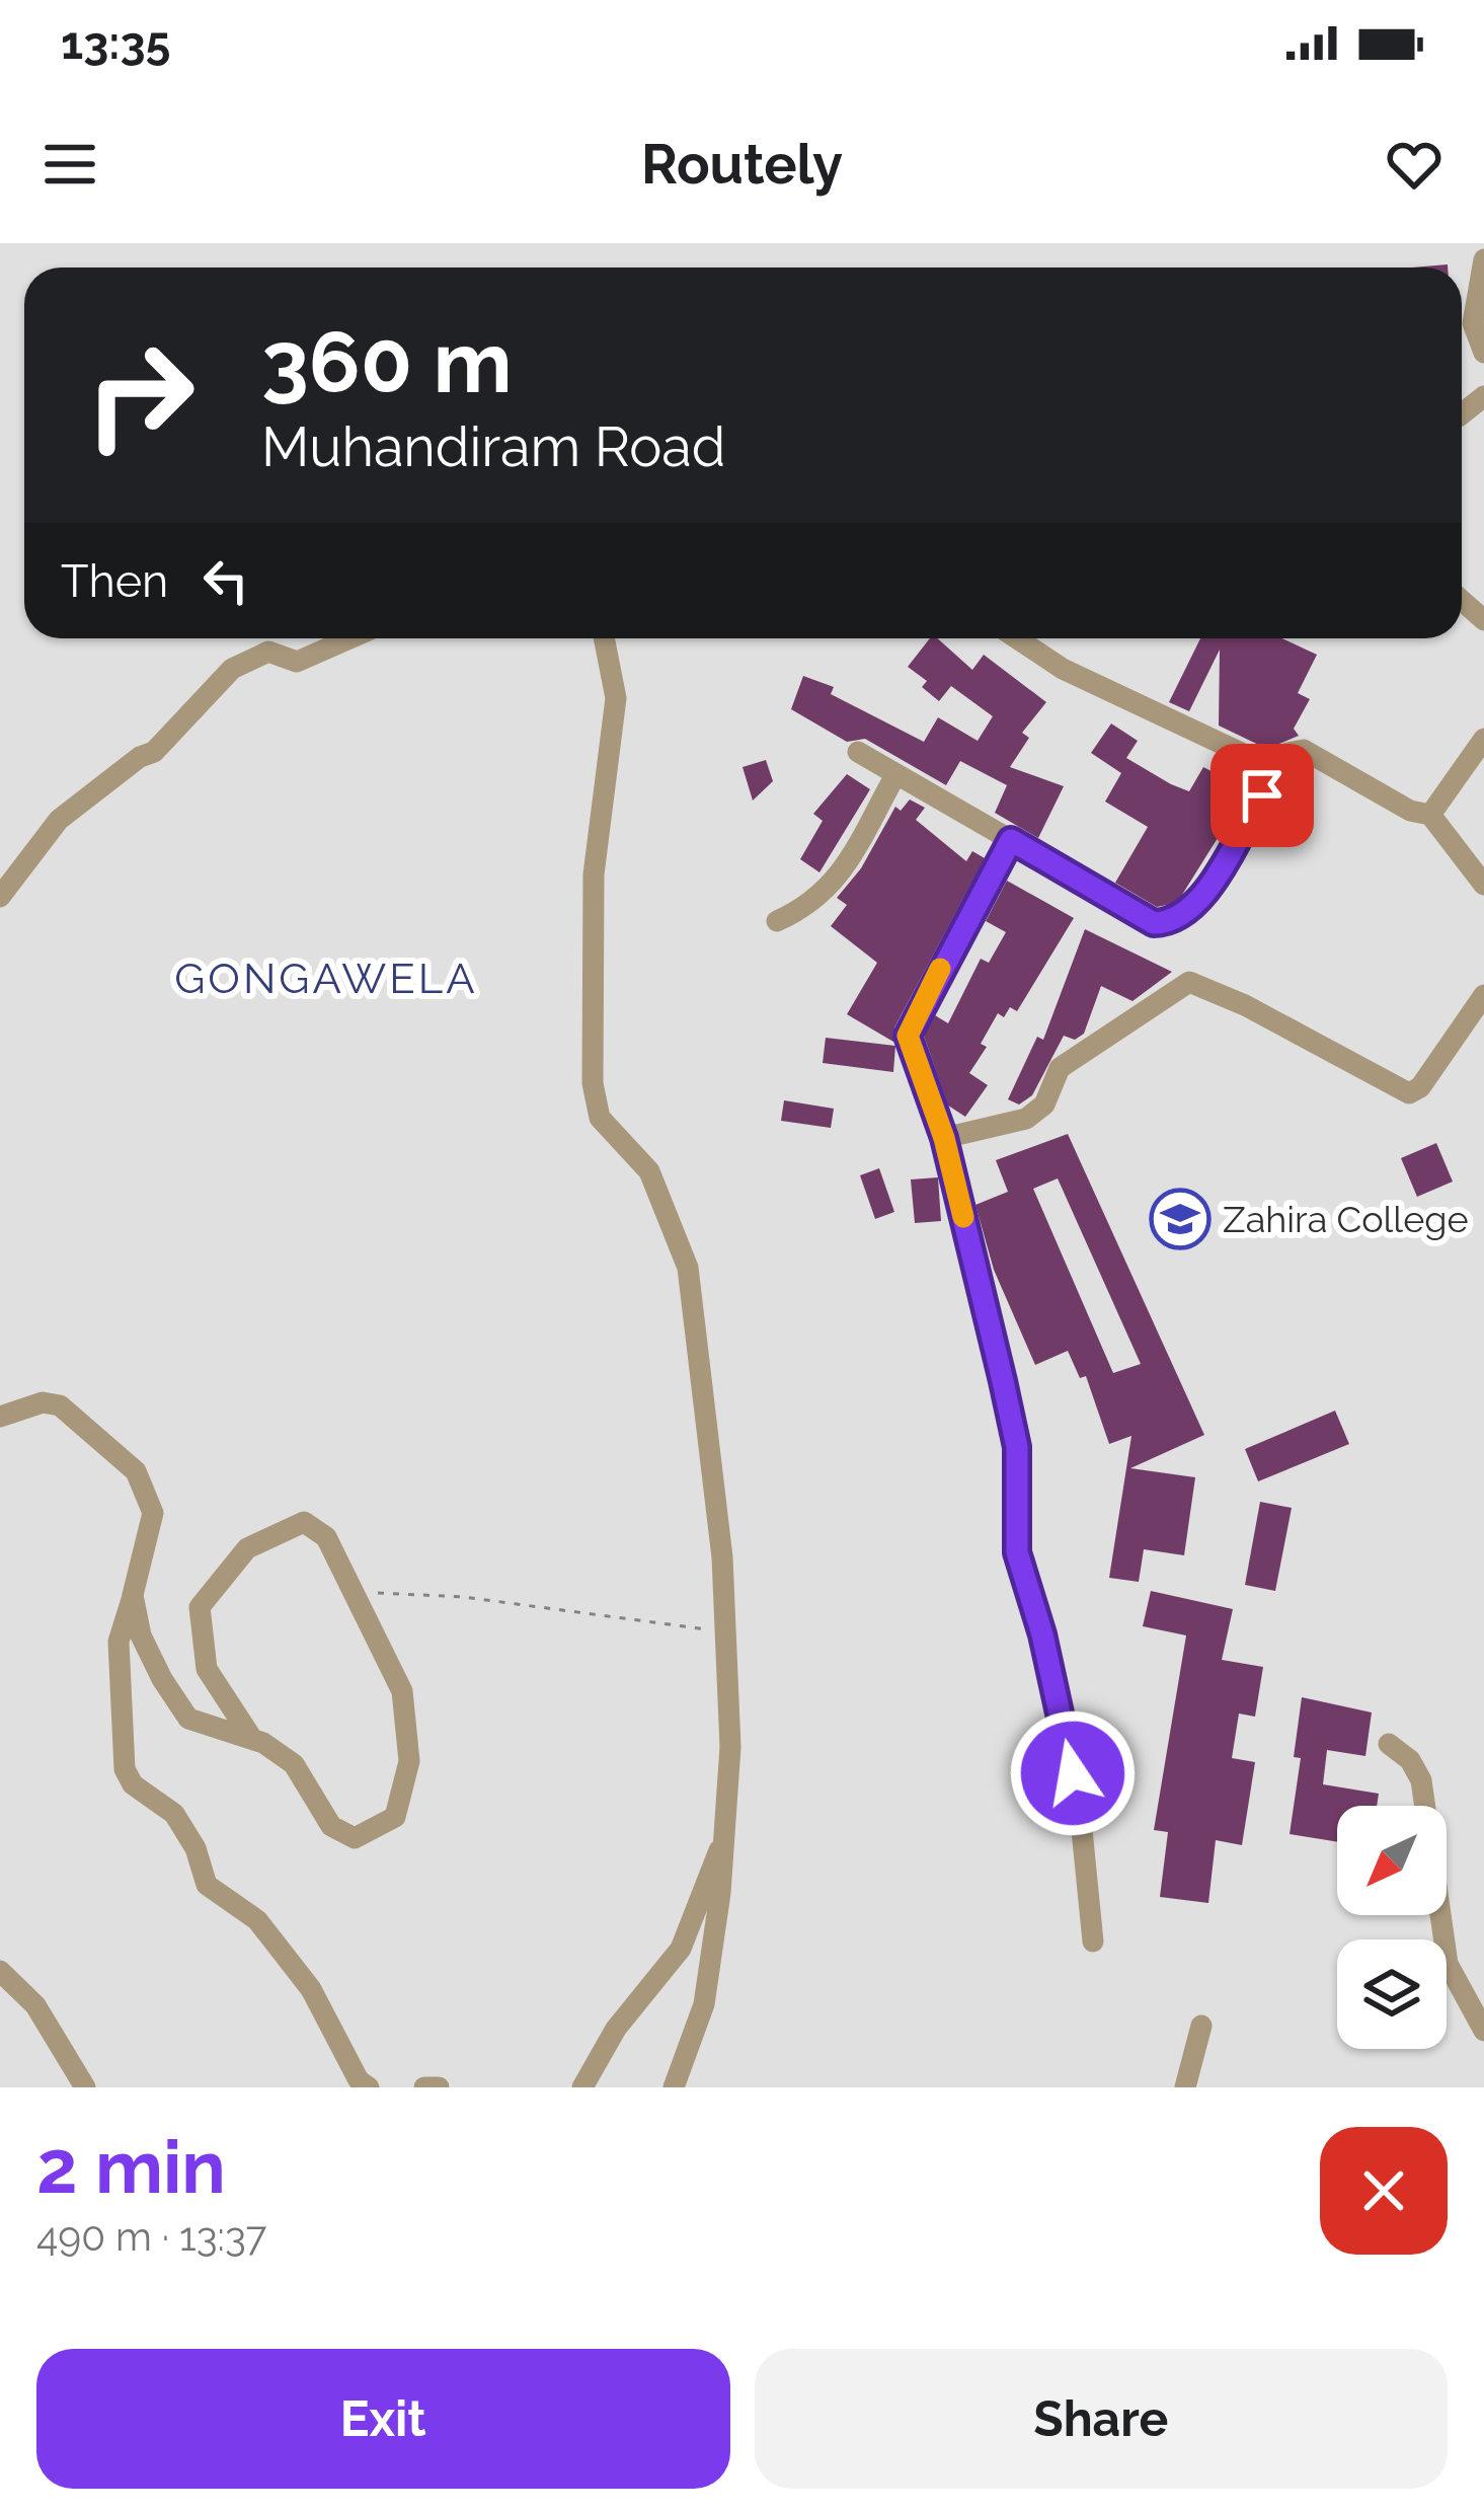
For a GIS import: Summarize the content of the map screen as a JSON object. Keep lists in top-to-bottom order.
{
  "districts": ["GONGAWELA"],
  "places": {
    "school or university": ["Zahira College"]
  },
  "north": "bottom left",
  "page": {
    "status": "13:35",
    "header": "Routely",
    "turn": ["360 m", "Muhandiram Road"],
    "then": "Then",
    "heading": ["2 min", "490 m · 13:37"],
    "buttons": ["Exit", "Share"]
  }
}
